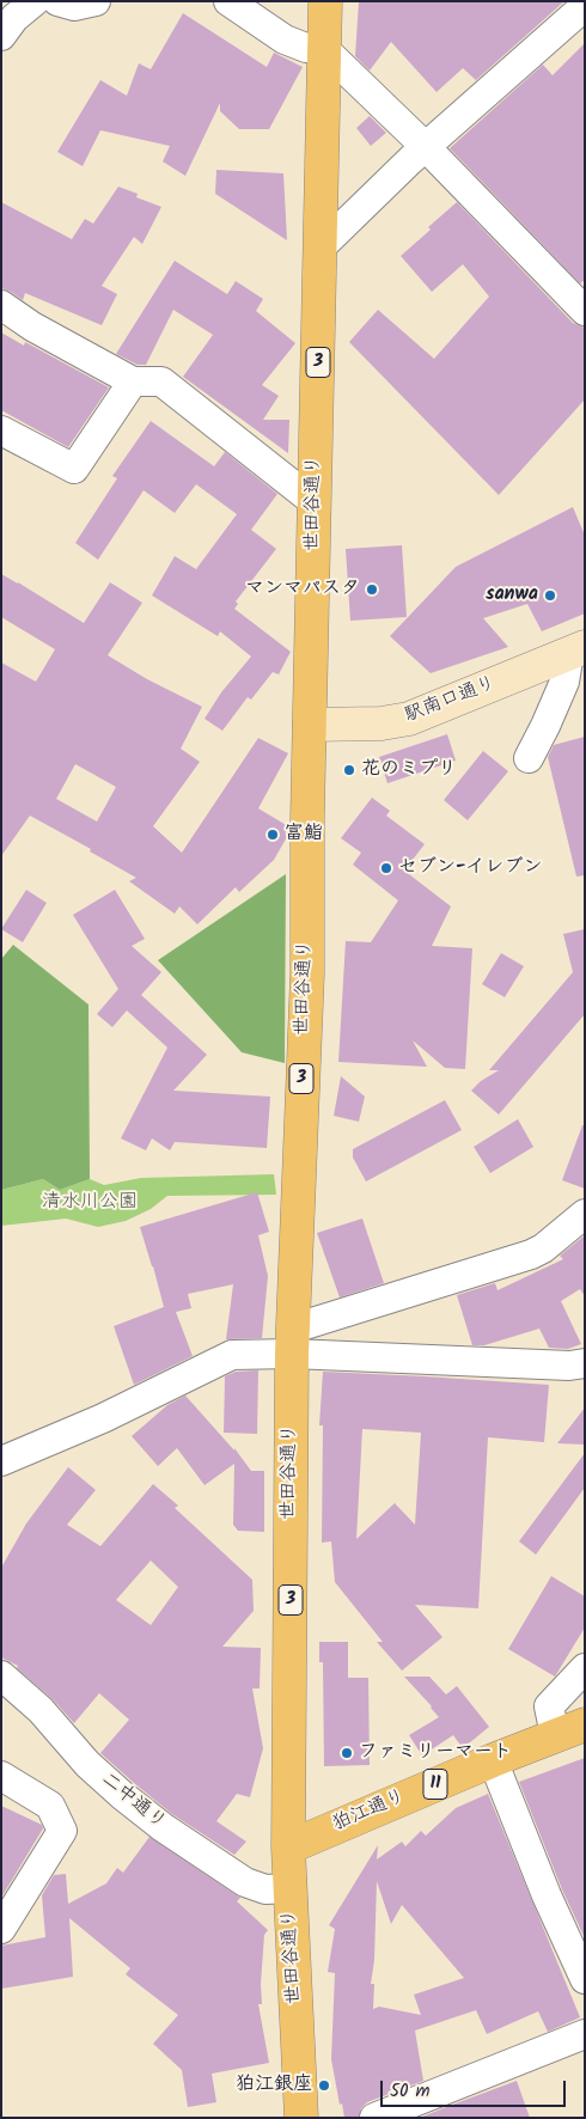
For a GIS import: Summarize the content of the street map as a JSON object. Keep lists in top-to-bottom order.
{
  "streets": {
    "main road": [
      "3",
      "世田谷通り",
      "11",
      "狛江通り"
    ],
    "street": ["駅南口通り", "二中通り"]
  },
  "crossings": [
    ["世田谷通り", "駅南口通り"],
    ["世田谷通り", "二中通り"],
    ["世田谷通り", "狛江通り"]
  ],
  "parks": ["清水川公園"],
  "places": [
    "マンマパスタ",
    "sanwa",
    "花のミプリ",
    "富鮨",
    "セブン-イレブン",
    "ファミリーマート",
    "狛江銀座"
  ],
  "scale_bar": "50 m"
}
